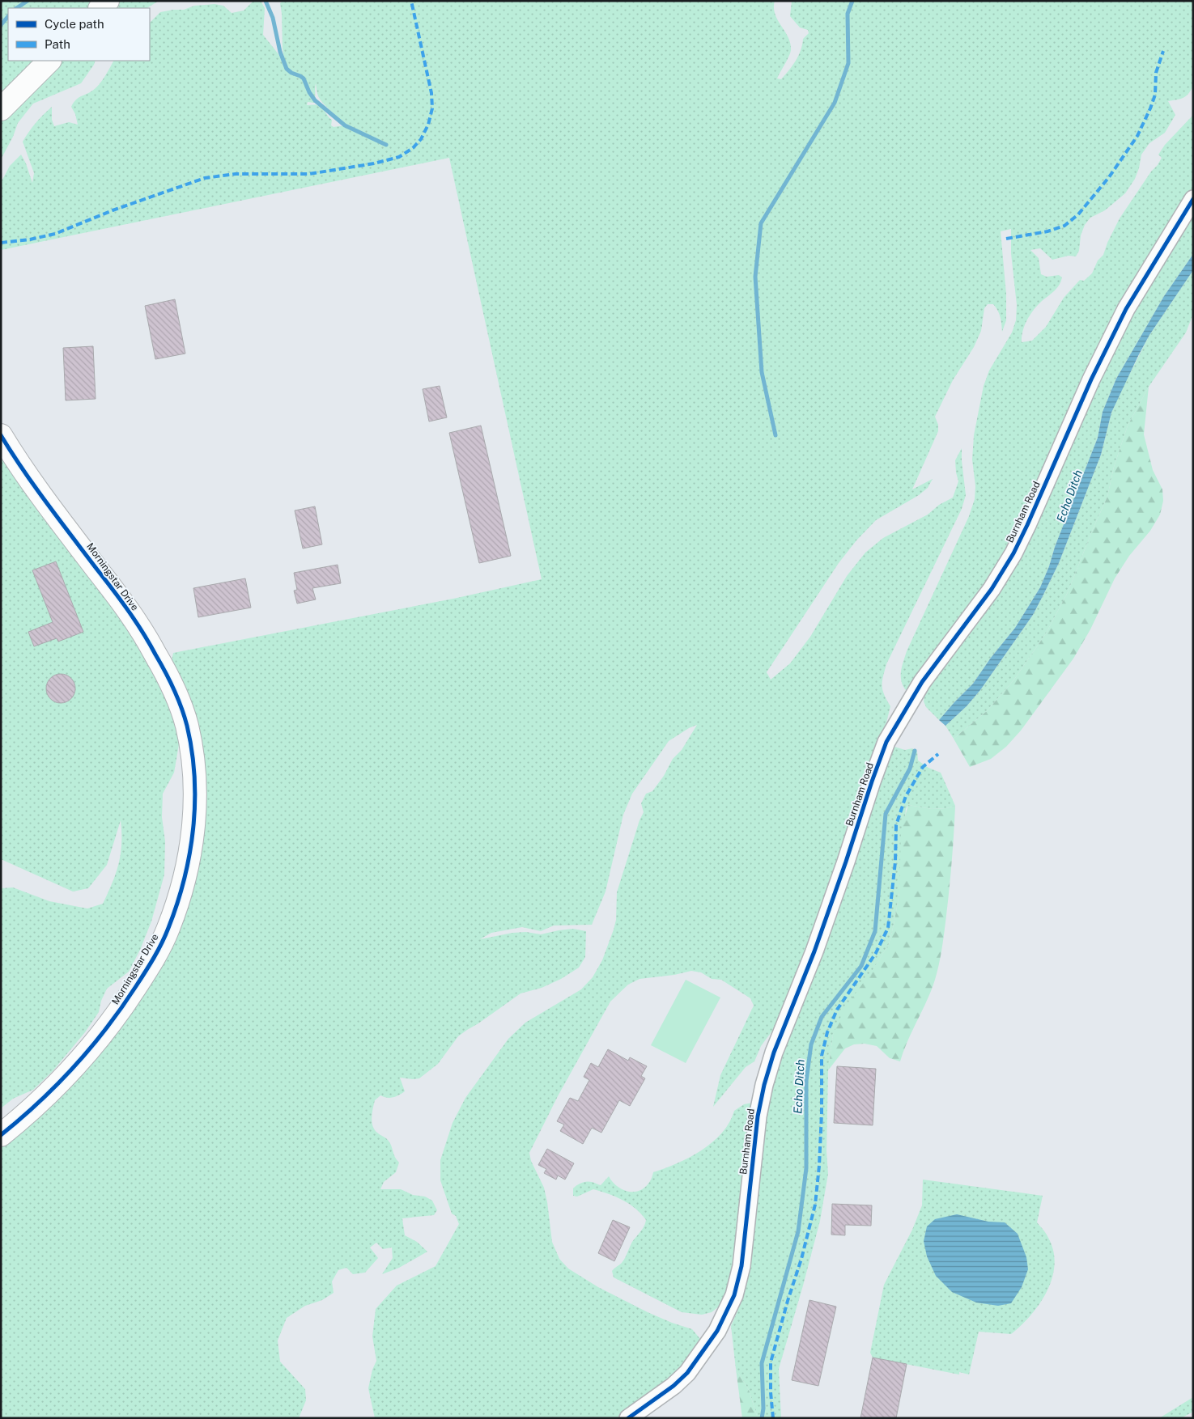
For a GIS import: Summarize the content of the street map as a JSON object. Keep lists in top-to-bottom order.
{
  "streets": {
    "street": ["Burnham Road", "Morningstar Drive"]
  },
  "water": ["Echo Ditch"],
  "legend": ["Cycle path", "Path"]
}
